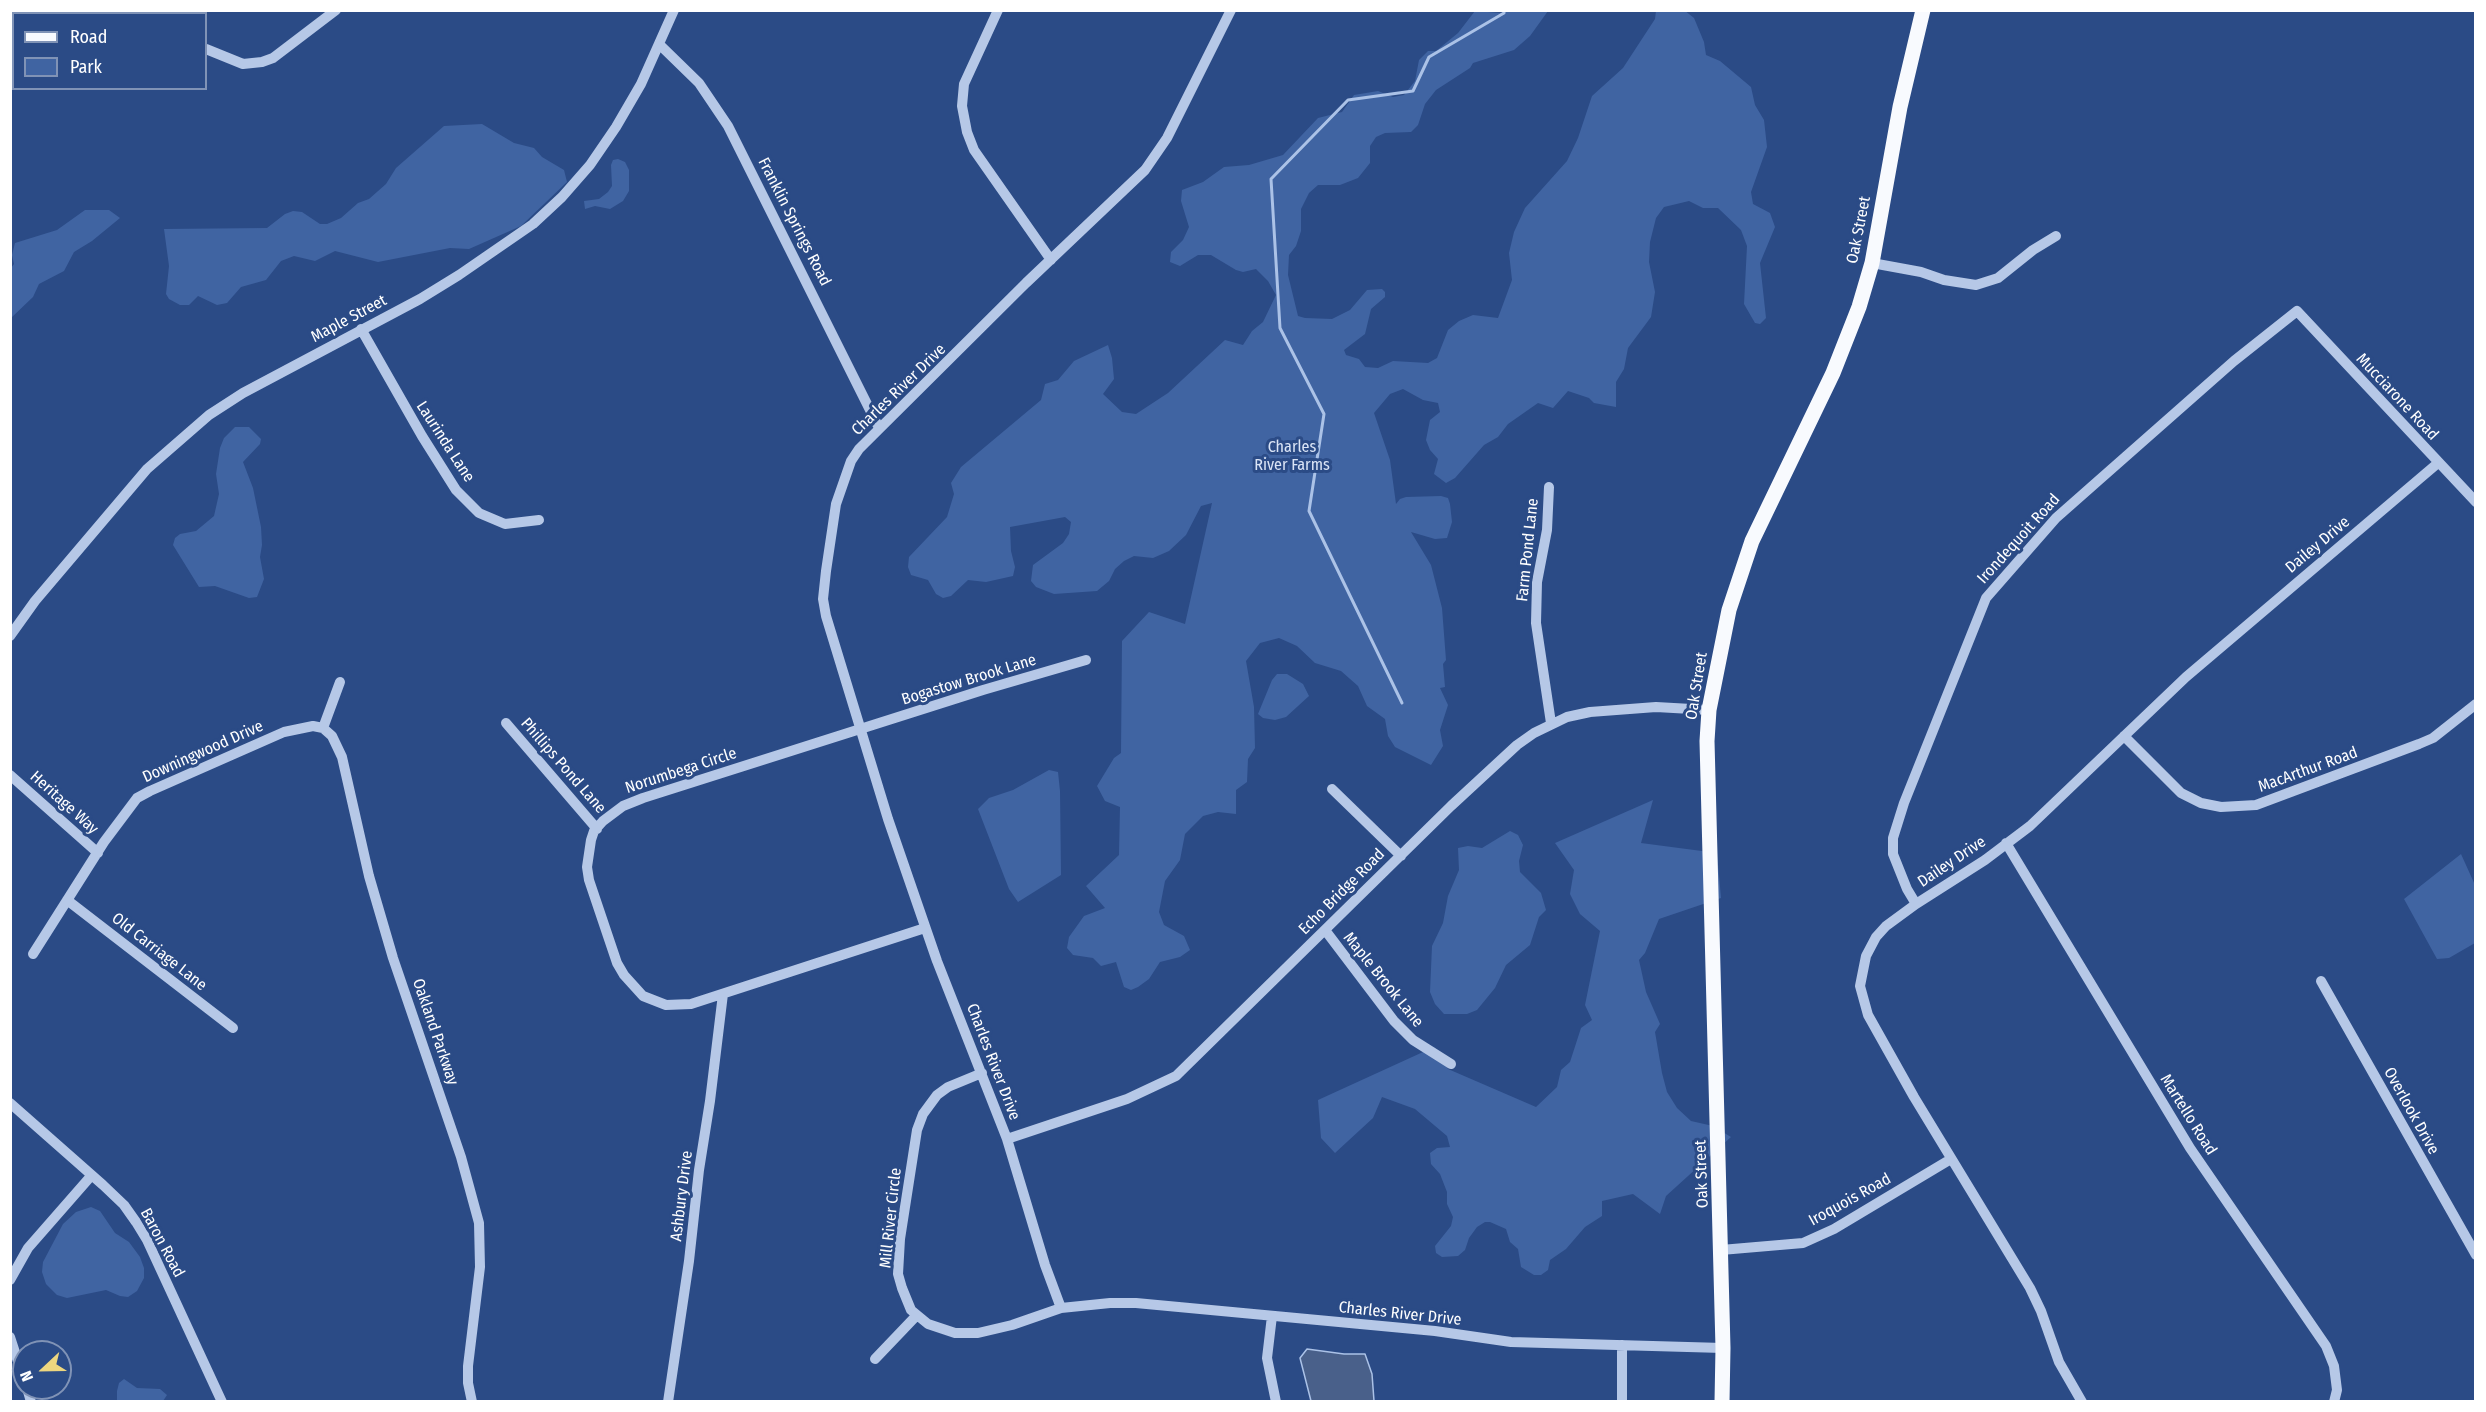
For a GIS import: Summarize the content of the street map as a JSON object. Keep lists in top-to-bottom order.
{
  "streets": {
    "main road": ["Oak Street"],
    "street": [
      "Franklin Springs Road",
      "Maple Street",
      "Charles River Drive",
      "Mucciarone Road",
      "Laurinda Lane",
      "Irondequoit Road",
      "Dailey Drive",
      "Farm Pond Lane",
      "Bogastow Brook Lane",
      "Downingwood Drive",
      "Phillips Pond Lane",
      "MacArthur Road",
      "Norumbega Circle",
      "Heritage Way",
      "Echo Bridge Road",
      "Old Carriage Lane",
      "Maple Brook Lane",
      "Oakland Parkway",
      "Overlook Drive",
      "Martello Road",
      "Ashbury Drive",
      "Iroquois Road",
      "Mill River Circle",
      "Baron Road"
    ]
  },
  "crossings": [
    ["Franklin Springs Road", "Maple Street"],
    ["Franklin Springs Road", "Charles River Drive"],
    ["Oak Street", "Charles River Drive"],
    ["Oak Street", "Echo Bridge Road"],
    ["Oak Street", "Iroquois Road"],
    ["Maple Street", "Laurinda Lane"],
    ["Charles River Drive", "Bogastow Brook Lane"],
    ["Charles River Drive", "Norumbega Circle"],
    ["Charles River Drive", "Echo Bridge Road"],
    ["Charles River Drive", "Mill River Circle"],
    ["Mucciarone Road", "Irondequoit Road"],
    ["Mucciarone Road", "Dailey Drive"],
    ["Irondequoit Road", "Dailey Drive"],
    ["Dailey Drive", "MacArthur Road"],
    ["Dailey Drive", "Martello Road"],
    ["Dailey Drive", "Iroquois Road"],
    ["Farm Pond Lane", "Echo Bridge Road"],
    ["Bogastow Brook Lane", "Norumbega Circle"],
    ["Downingwood Drive", "Heritage Way"],
    ["Downingwood Drive", "Old Carriage Lane"],
    ["Downingwood Drive", "Oakland Parkway"],
    ["Phillips Pond Lane", "Norumbega Circle"],
    ["Echo Bridge Road", "Maple Brook Lane"]
  ],
  "parks": ["Charles River Farms"],
  "legend": ["Road", "Park"],
  "north": "left"
}
